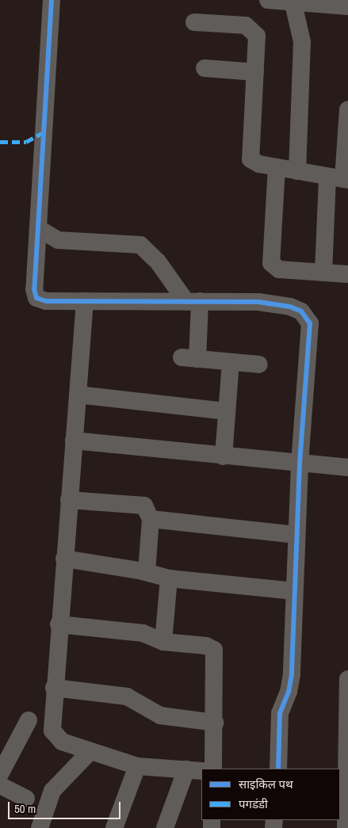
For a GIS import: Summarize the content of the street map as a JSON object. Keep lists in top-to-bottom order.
{
  "legend": ["साइकिल पथ", "पगडंडी"],
  "scale_bar": "50 m"
}
